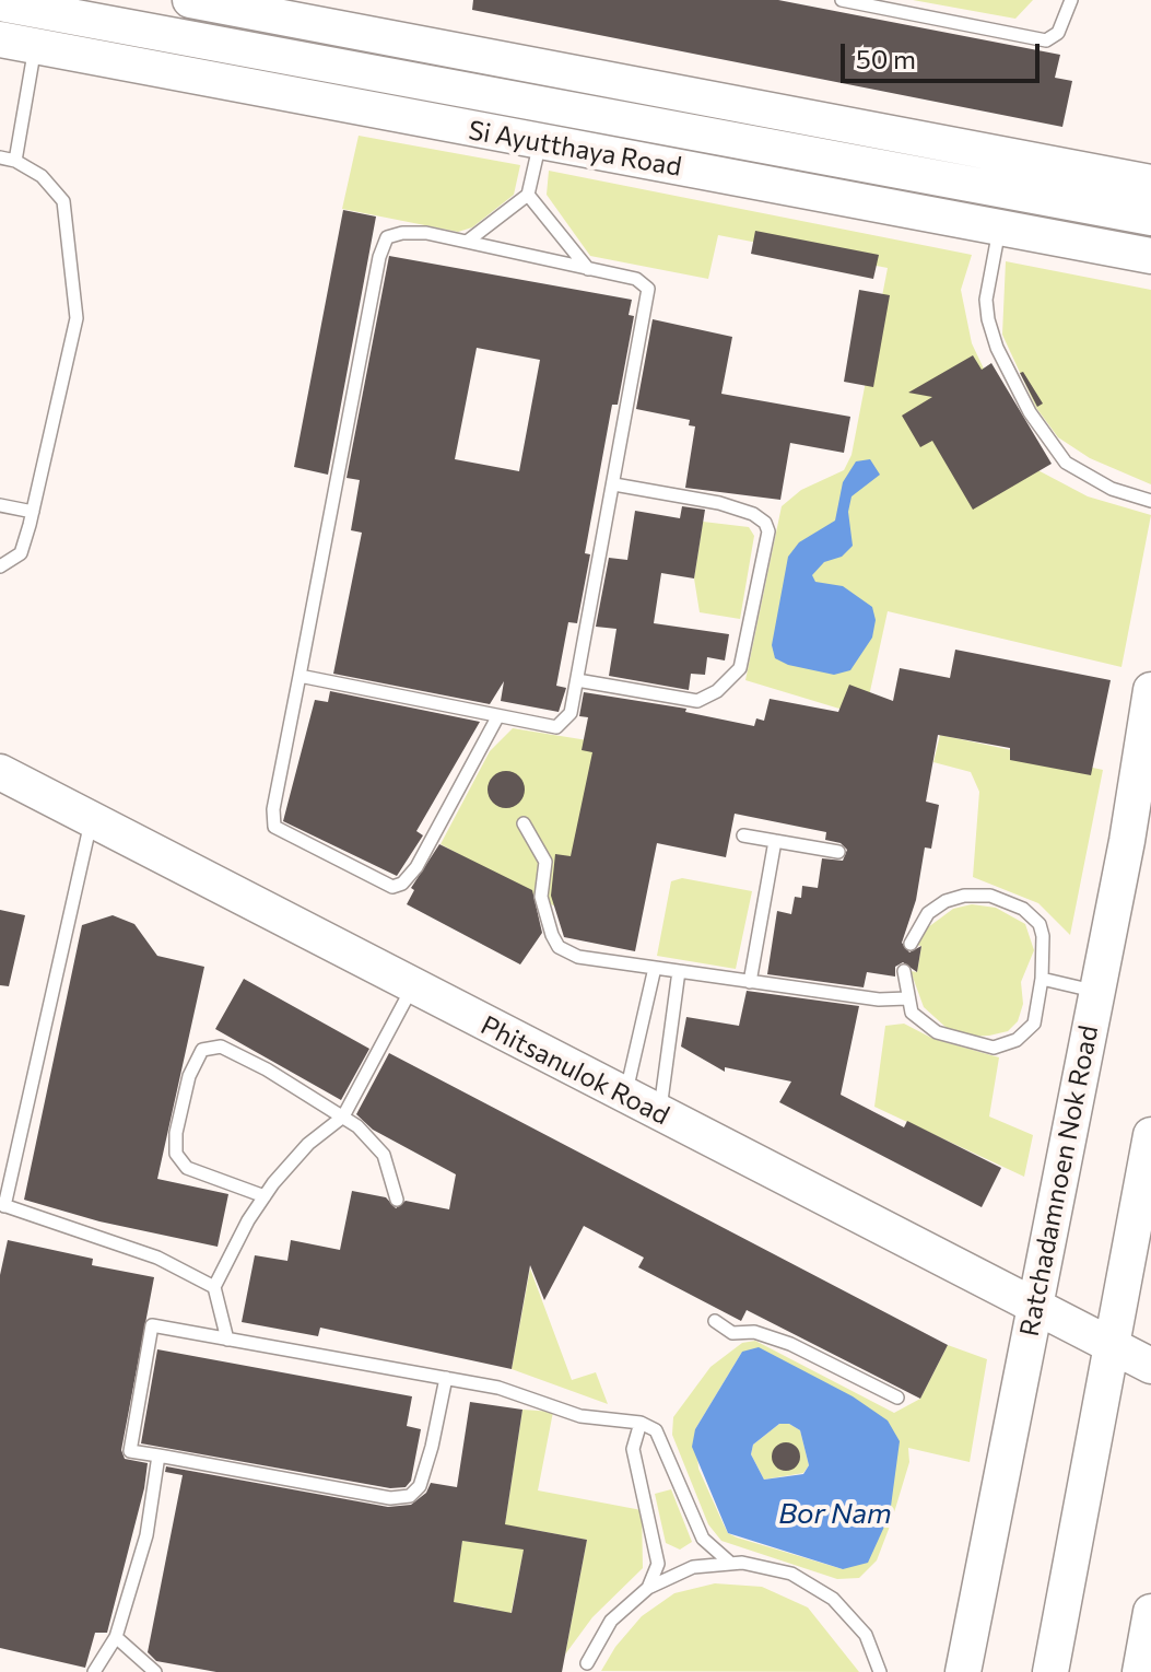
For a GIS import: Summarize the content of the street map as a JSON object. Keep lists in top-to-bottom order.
{
  "streets": {
    "main road": ["Si Ayutthaya Road", "Phitsanulok Road", "Ratchadamnoen Nok Road"]
  },
  "crossings": [
    ["Phitsanulok Road", "Ratchadamnoen Nok Road"]
  ],
  "water": ["Bor Nam"],
  "scale_bar": "50 m"
}
